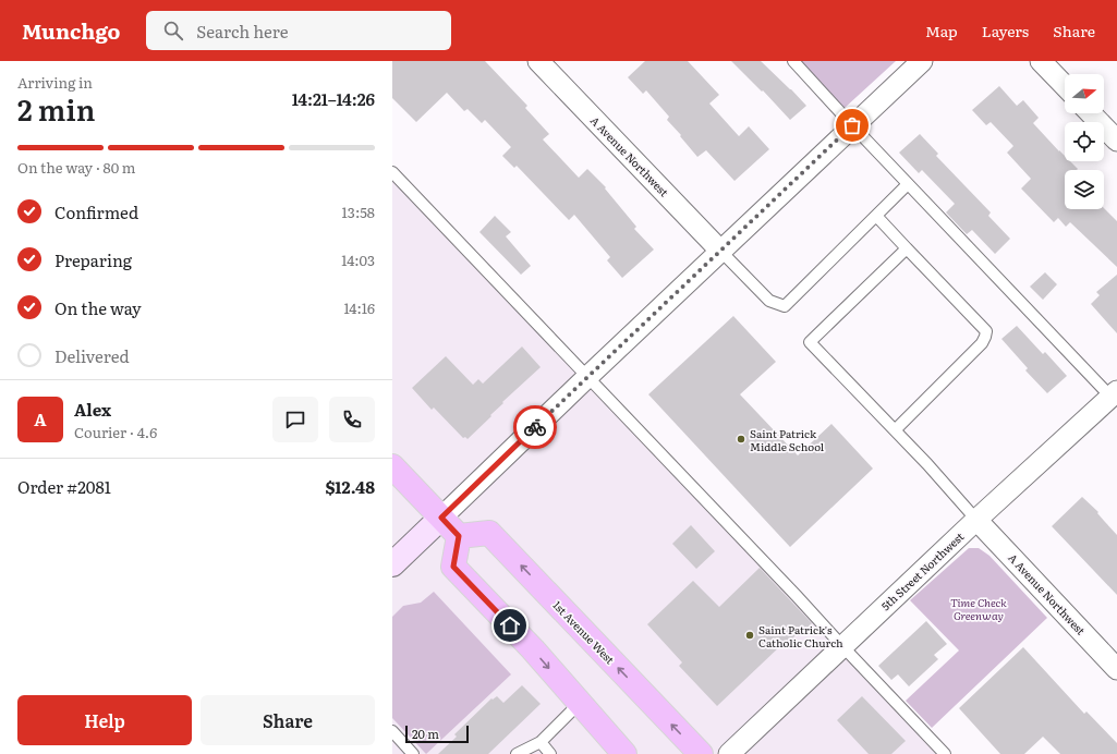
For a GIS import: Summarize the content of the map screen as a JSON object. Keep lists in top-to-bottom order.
{
  "streets": {
    "main road": ["1st Avenue West"],
    "street": ["A Avenue Northwest", "5th Street Northwest"]
  },
  "crossings": [
    ["A Avenue Northwest", "5th Street Northwest"]
  ],
  "parks": ["Time Check Greenway"],
  "places": ["Saint Patrick Middle School", "Saint Patrick's Catholic Church"],
  "scale_bar": "20 m",
  "north": "right",
  "page": {
    "header": "Munchgo",
    "search": "Search here",
    "nav": ["Map", "Layers", "Share"],
    "heading": ["2 min", "Arriving in", "14:21–14:26"],
    "panel": [
      "Alex",
      "Courier · 4.6",
      "Order #2081",
      "$12.48"
    ],
    "bar": "On the way · 80 m",
    "list": [
      ["Confirmed", "13:58"],
      ["Preparing", "14:03"],
      ["On the way", "14:16"],
      "Delivered"
    ],
    "round": "A",
    "buttons": ["Help", "Share"],
    "scale": "20 m"
  }
}
